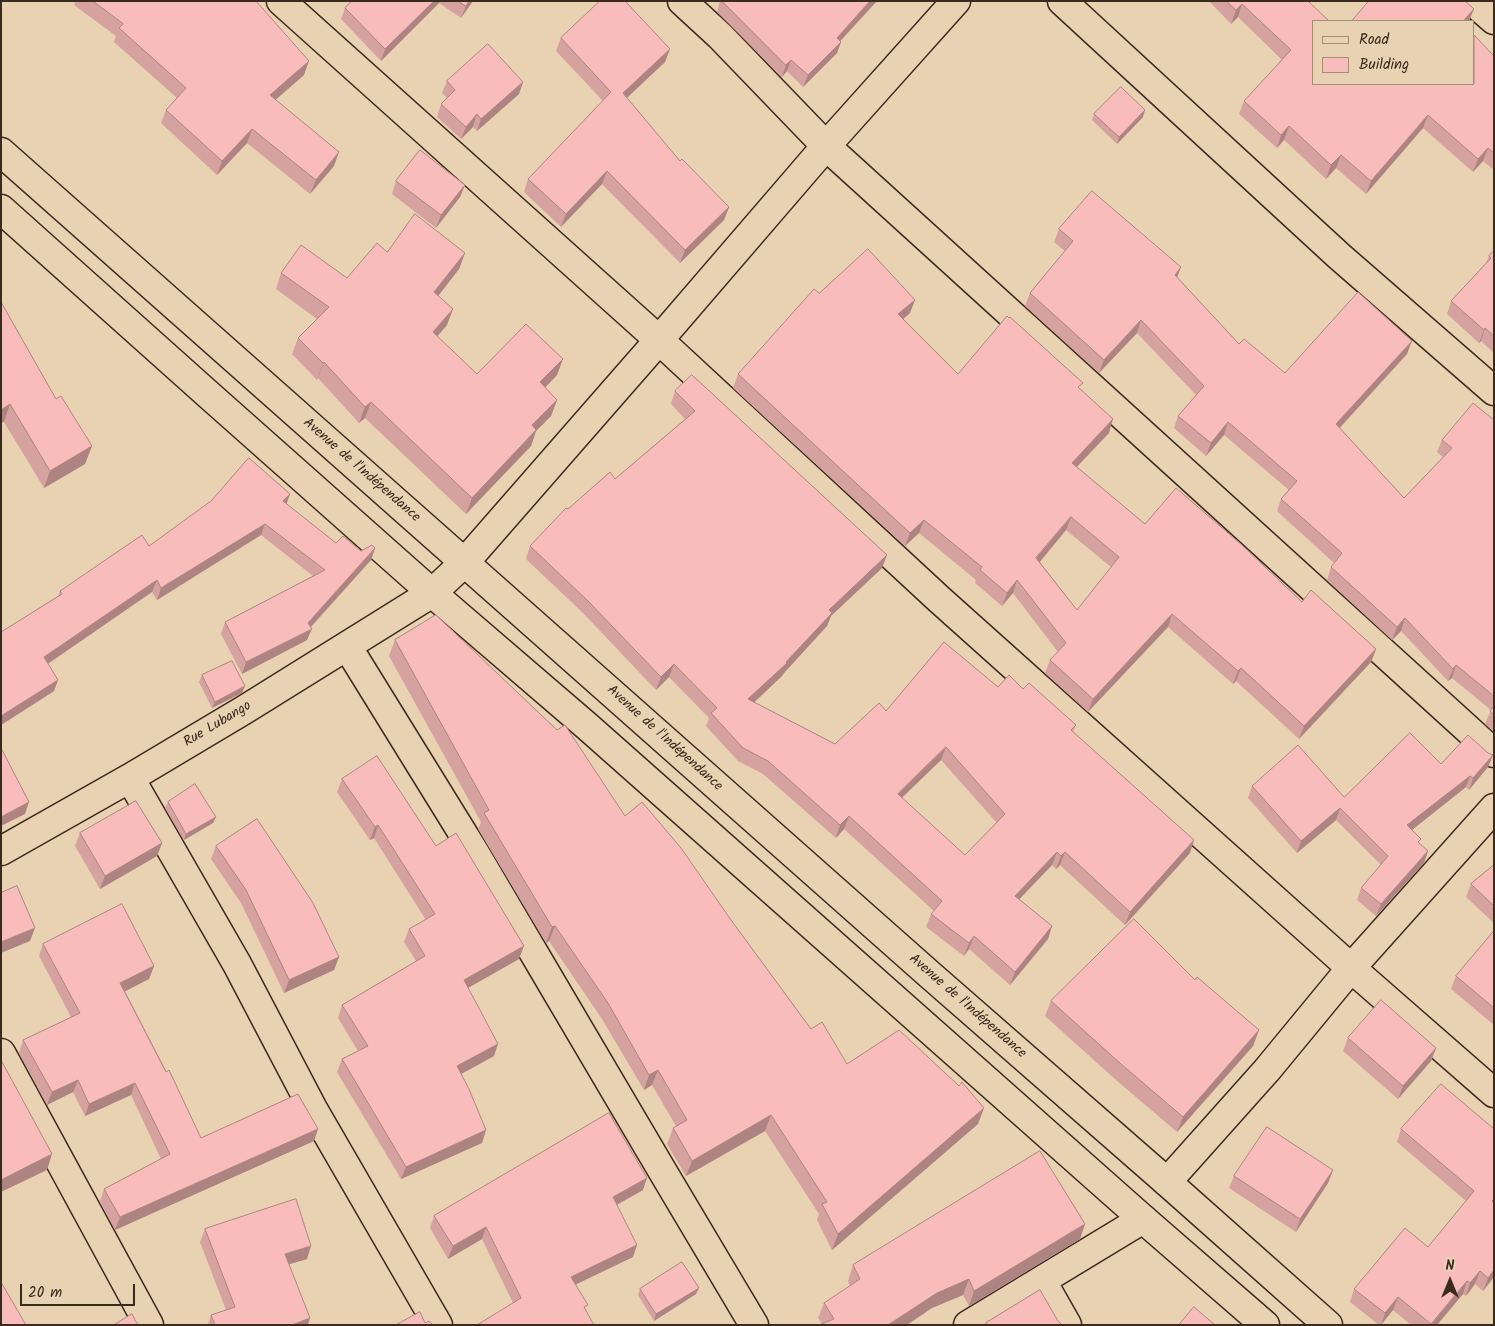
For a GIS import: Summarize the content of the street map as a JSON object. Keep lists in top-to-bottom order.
{
  "streets": {
    "street": ["Avenue de l'Indépendance", "Rue Lubango"]
  },
  "crossings": [
    ["Avenue de l'Indépendance", "Rue Lubango"]
  ],
  "legend": ["Road", "Building"],
  "scale_bar": "20 m",
  "north": "top"
}
